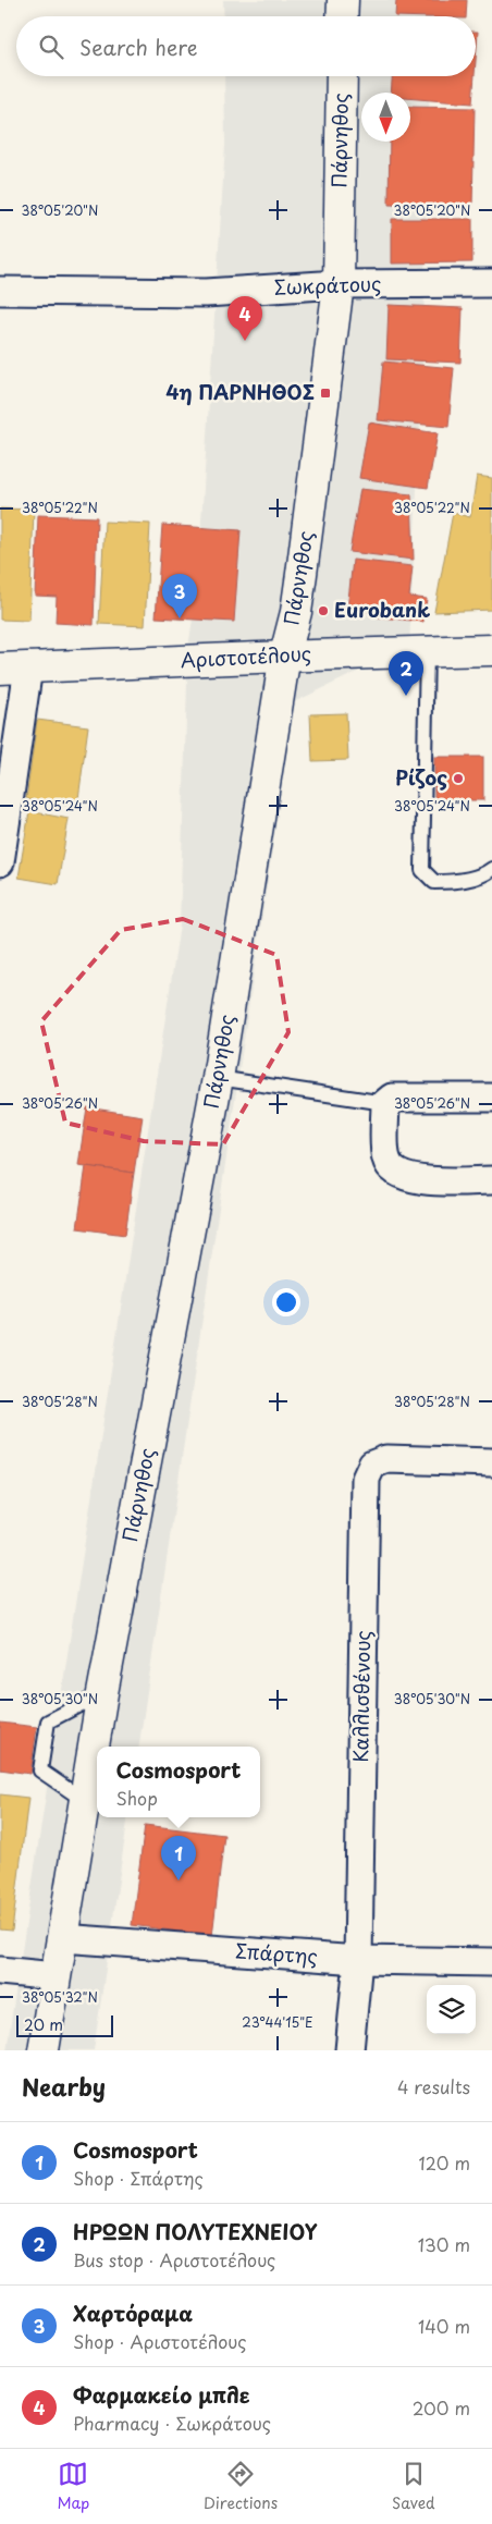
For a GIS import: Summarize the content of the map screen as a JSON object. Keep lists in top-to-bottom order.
{
  "streets": {
    "main road": ["Πάρνηθος", "Αριστοτέλους"],
    "street": ["Σωκράτους", "Καλλισθένους", "Σπάρτης"]
  },
  "crossings": [
    ["Πάρνηθος", "Σωκράτους"],
    ["Πάρνηθος", "Αριστοτέλους"],
    ["Πάρνηθος", "Σπάρτης"],
    ["Καλλισθένους", "Σπάρτης"]
  ],
  "places": {
    "transit": ["4η ΠΑΡΝΗΘΟΣ"],
    "other": ["Eurobank", "Ρίζος"]
  },
  "scale_bar": "20 m",
  "north": "bottom",
  "page": {
    "search": "Search here",
    "pins": [
      "4",
      "3",
      "2",
      "1"
    ],
    "popup": ["Cosmosport", "Shop"],
    "scale": "20 m",
    "heading": ["Nearby", "4 results"],
    "list": [
      {
        "mark": "1",
        "name": "Cosmosport",
        "note": "Shop · Σπάρτης",
        "value": "120 m"
      },
      {
        "mark": "2",
        "name": "ΗΡΩΩΝ ΠΟΛΥΤΕΧΝΕΙΟΥ",
        "note": "Bus stop · Αριστοτέλους",
        "value": "130 m"
      },
      {
        "mark": "3",
        "name": "Χαρτόραμα",
        "note": "Shop · Αριστοτέλους",
        "value": "140 m"
      },
      {
        "mark": "4",
        "name": "Φαρμακείο μπλε",
        "note": "Pharmacy · Σωκράτους",
        "value": "200 m"
      }
    ],
    "nav": ["Map", "Directions", "Saved"]
  },
  "coordinates": [
    "38°05'20\"N",
    "38°05'22\"N",
    "38°05'24\"N",
    "38°05'26\"N",
    "38°05'28\"N",
    "38°05'30\"N",
    "38°05'32\"N",
    "23°44'15\"E"
  ]
}
